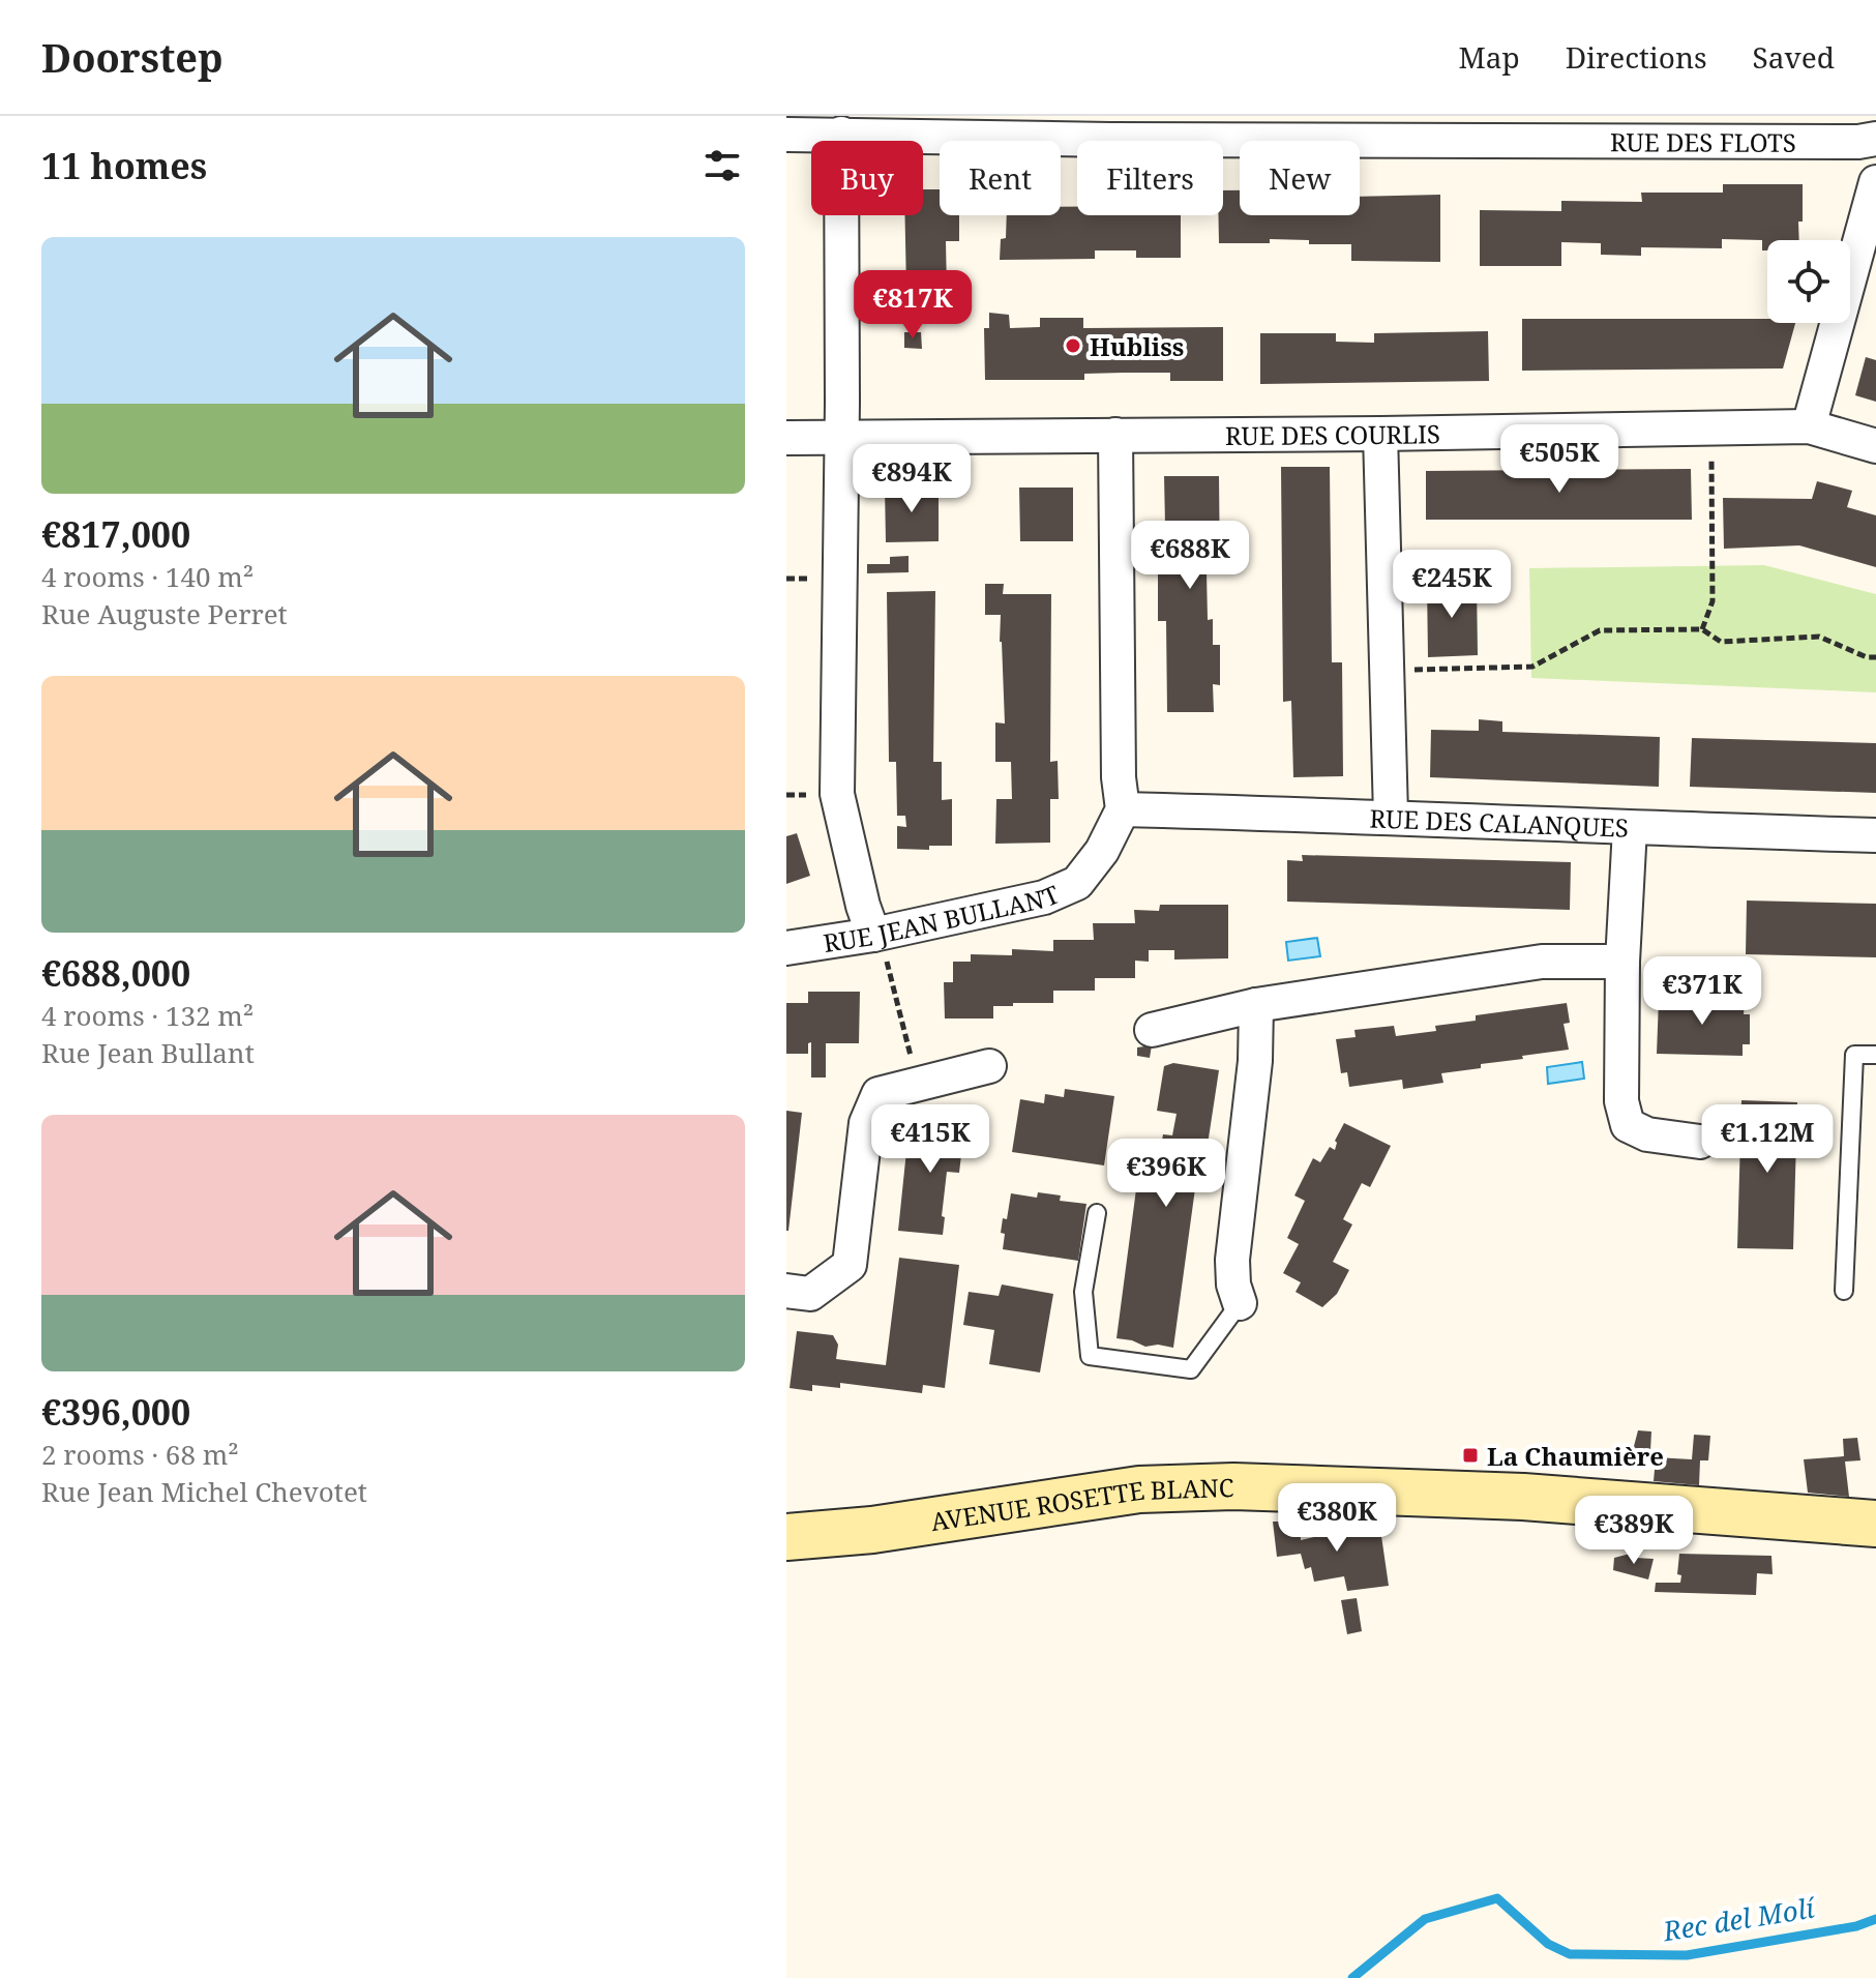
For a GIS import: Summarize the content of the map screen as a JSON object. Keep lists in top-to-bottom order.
{
  "streets": {
    "main road": ["AVENUE ROSETTE BLANC"],
    "street": [
      "RUE DES FLOTS",
      "RUE DES COURLIS",
      "RUE DES CALANQUES",
      "RUE JEAN BULLANT"
    ]
  },
  "crossings": [
    ["RUE DES CALANQUES", "RUE JEAN BULLANT"]
  ],
  "water": ["Rec del Molí"],
  "places": {
    "other": ["Hubliss"],
    "transit": ["La Chaumière"]
  },
  "page": {
    "header": "Doorstep",
    "nav": ["Map", "Directions", "Saved"],
    "heading": "11 homes",
    "chip": [
      "Buy",
      "Rent",
      "Filters",
      "New"
    ],
    "list": [
      {
        "name": "€817,000",
        "note": "4 rooms · 140 m² · Rue Auguste Perret"
      },
      {
        "name": "€688,000",
        "note": "4 rooms · 132 m² · Rue Jean Bullant"
      },
      {
        "name": "€396,000",
        "note": "2 rooms · 68 m² · Rue Jean Michel Chevotet"
      }
    ],
    "price": [
      "€817K",
      "€505K",
      "€894K",
      "€688K",
      "€245K",
      "€371K",
      "€415K",
      "€1.12M",
      "€396K",
      "€380K",
      "€389K"
    ]
  }
}
